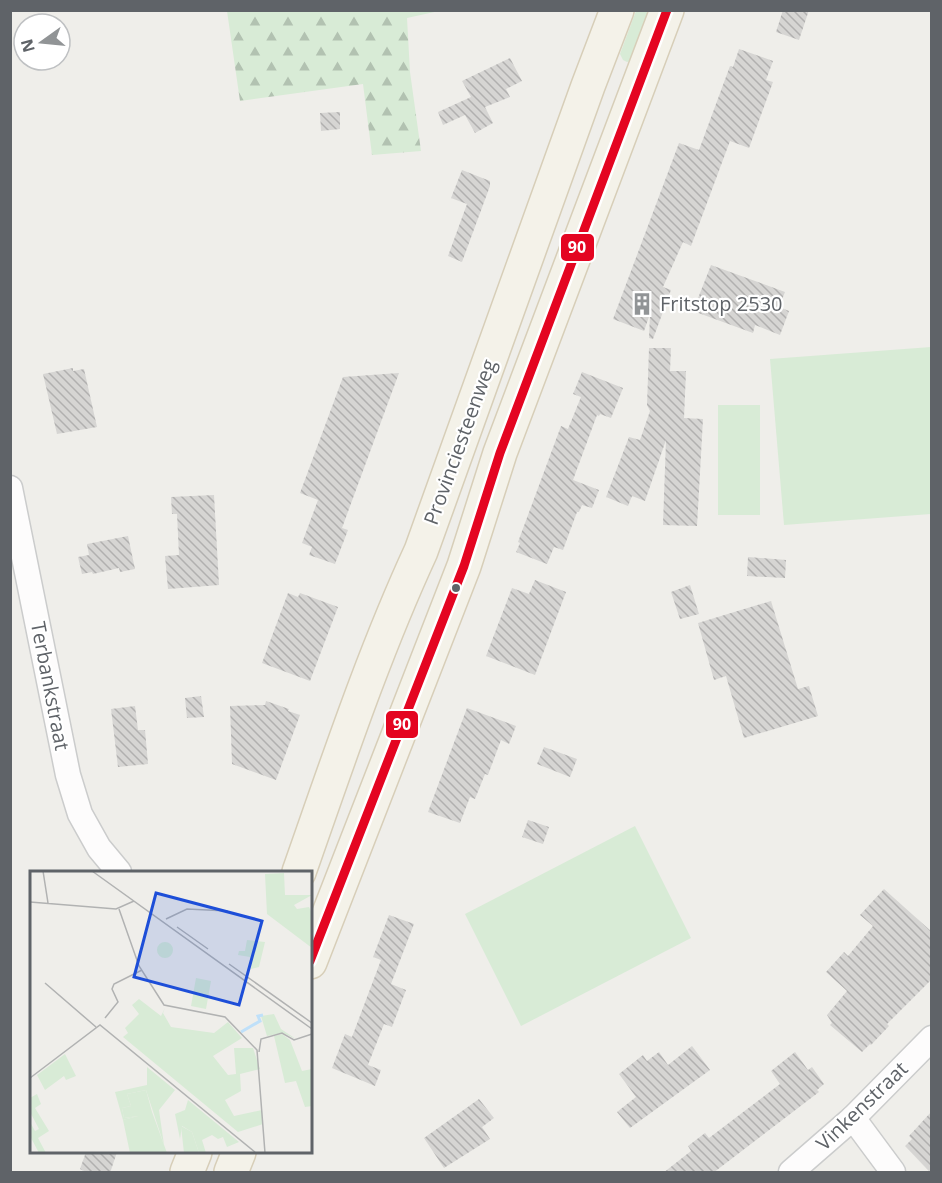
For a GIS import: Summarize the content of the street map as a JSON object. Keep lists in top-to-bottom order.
{
  "streets": {
    "main road": ["Provinciesteenweg"],
    "street": ["Terbankstraat", "Vinkenstraat"]
  },
  "places": {
    "building": ["Fritstop 2530"]
  },
  "lines": ["transit line 90"],
  "north": "left"
}
